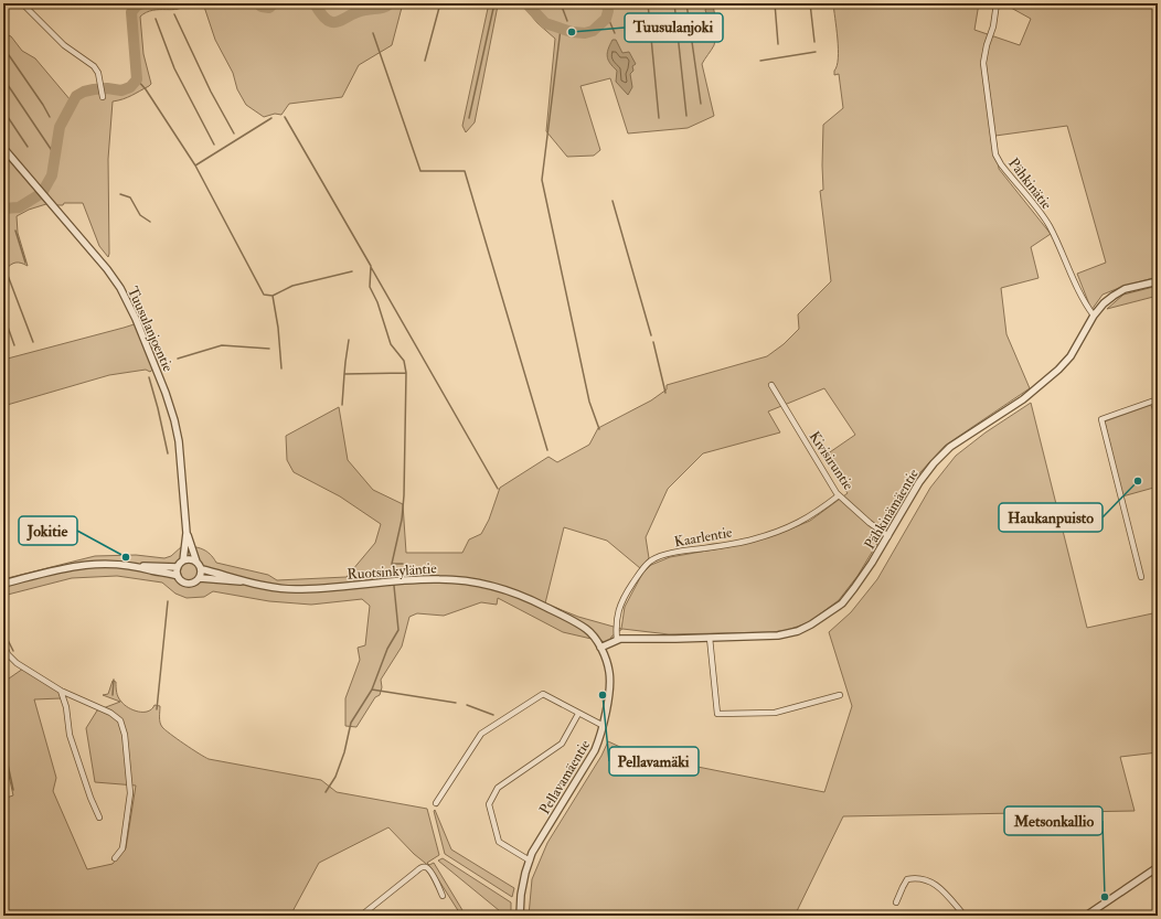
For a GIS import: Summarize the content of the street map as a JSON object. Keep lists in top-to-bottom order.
{
  "streets": {
    "street": [
      "Pähkinätie",
      "Tuusulanjoentie",
      "Kivisiruntie",
      "Pähkinämäentie",
      "Kaarlentie",
      "Ruotsinkyläntie",
      "Pellavamäentie"
    ]
  },
  "crossings": [
    ["Pähkinätie", "Pähkinämäentie"],
    ["Tuusulanjoentie", "Ruotsinkyläntie"],
    ["Kivisiruntie", "Pähkinämäentie"],
    ["Kivisiruntie", "Kaarlentie"],
    ["Pähkinämäentie", "Kaarlentie"],
    ["Pähkinämäentie", "Ruotsinkyläntie"],
    ["Pähkinämäentie", "Pellavamäentie"],
    ["Ruotsinkyläntie", "Pellavamäentie"]
  ],
  "places": [
    "Tuusulanjoki",
    "Haukanpuisto",
    "Jokitie",
    "Pellavamäki",
    "Metsonkallio"
  ]
}
